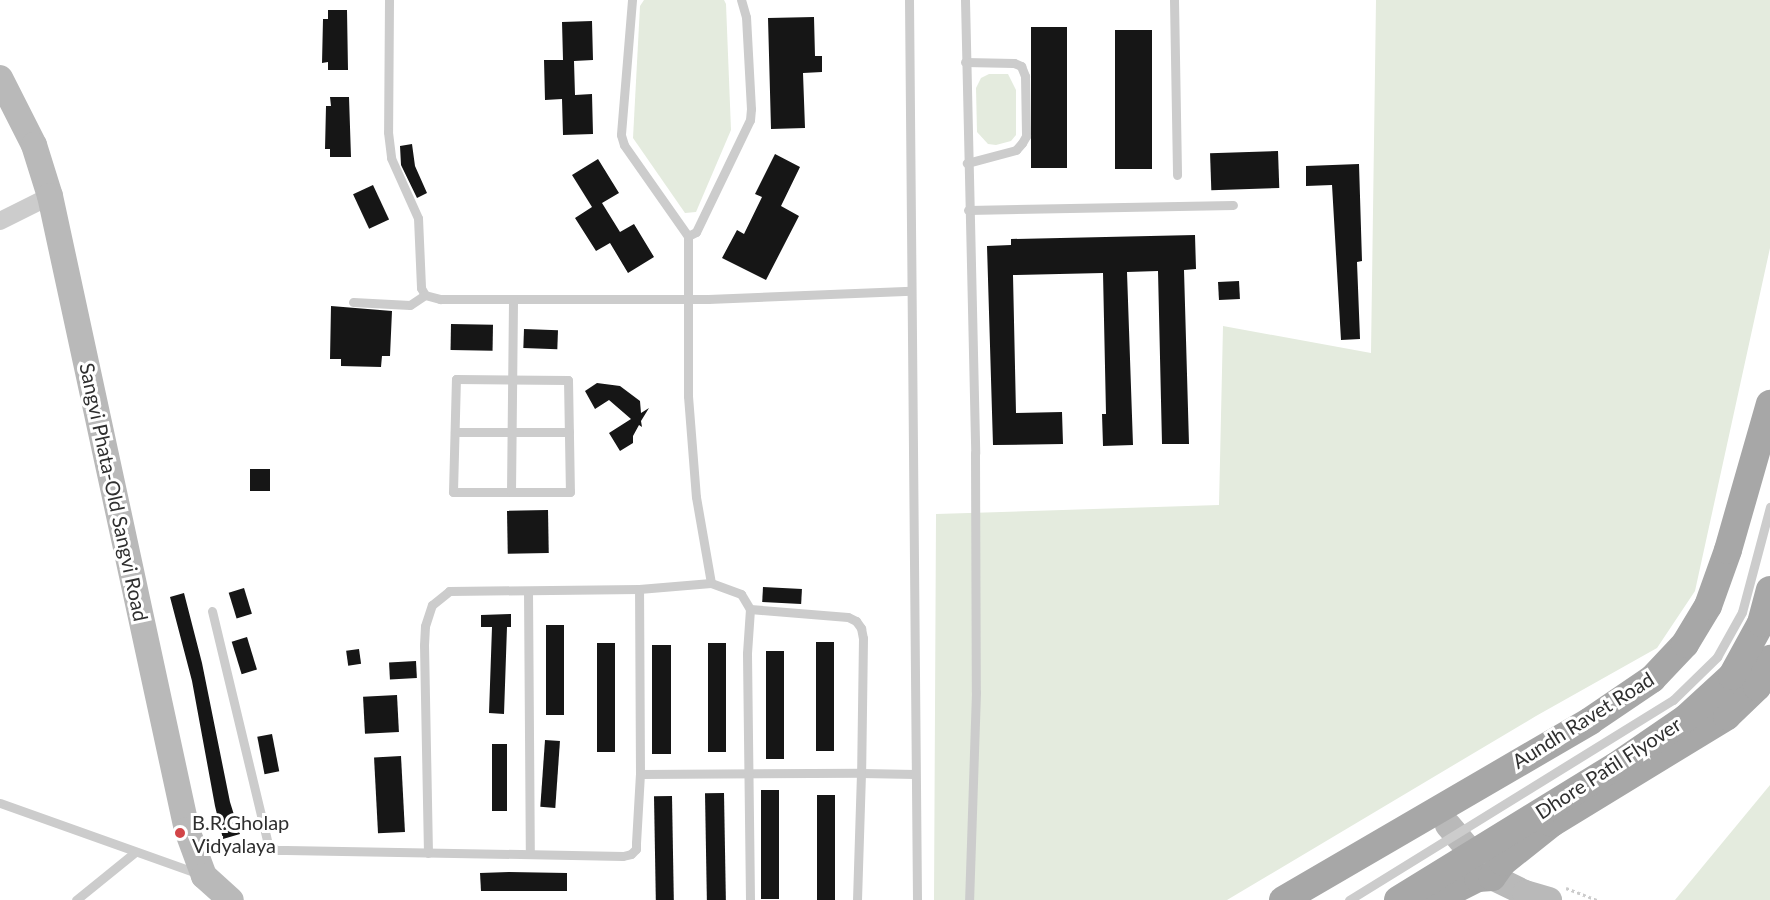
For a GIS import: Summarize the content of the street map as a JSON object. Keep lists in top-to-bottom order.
{
  "streets": {
    "main road": ["Sangvi Phata-Old Sangvi Road", "Aundh Ravet Road", "Dhore Patil Flyover"]
  },
  "places": ["B.R.Gholap Vidyalaya"]
}
